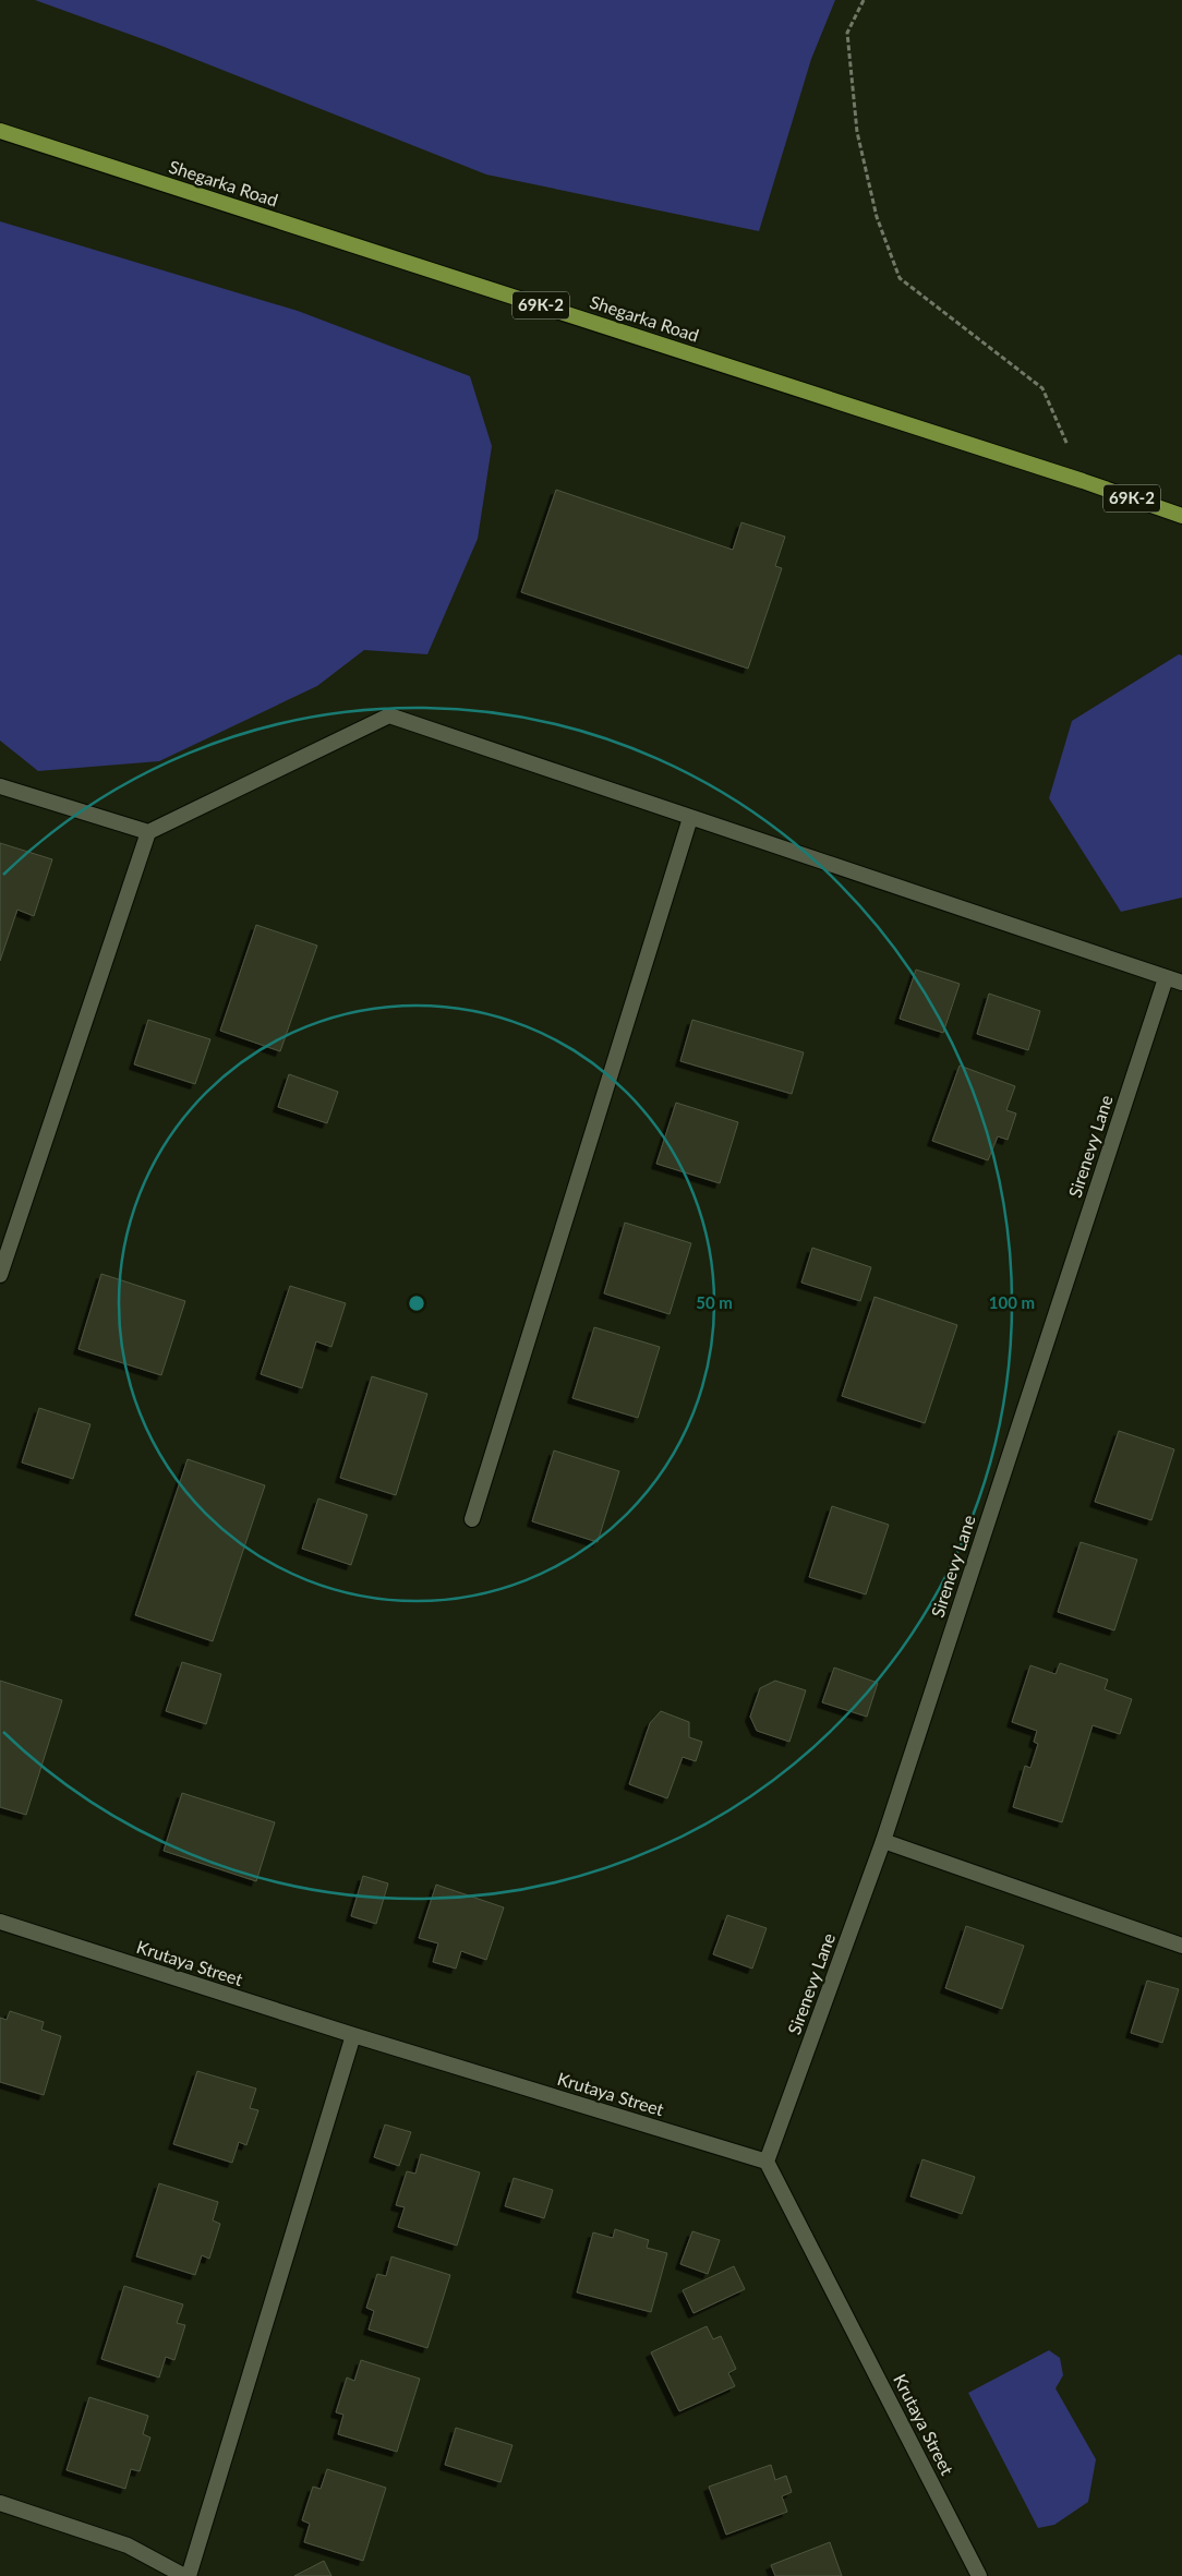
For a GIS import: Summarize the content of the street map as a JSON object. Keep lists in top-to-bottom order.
{
  "streets": {
    "main road": ["Shegarka Road", "69К-2"],
    "street": ["Sirenevy Lane", "Krutaya Street"]
  },
  "crossings": [
    ["Sirenevy Lane", "Krutaya Street"]
  ],
  "rings": ["50 m", "100 m"]
}
